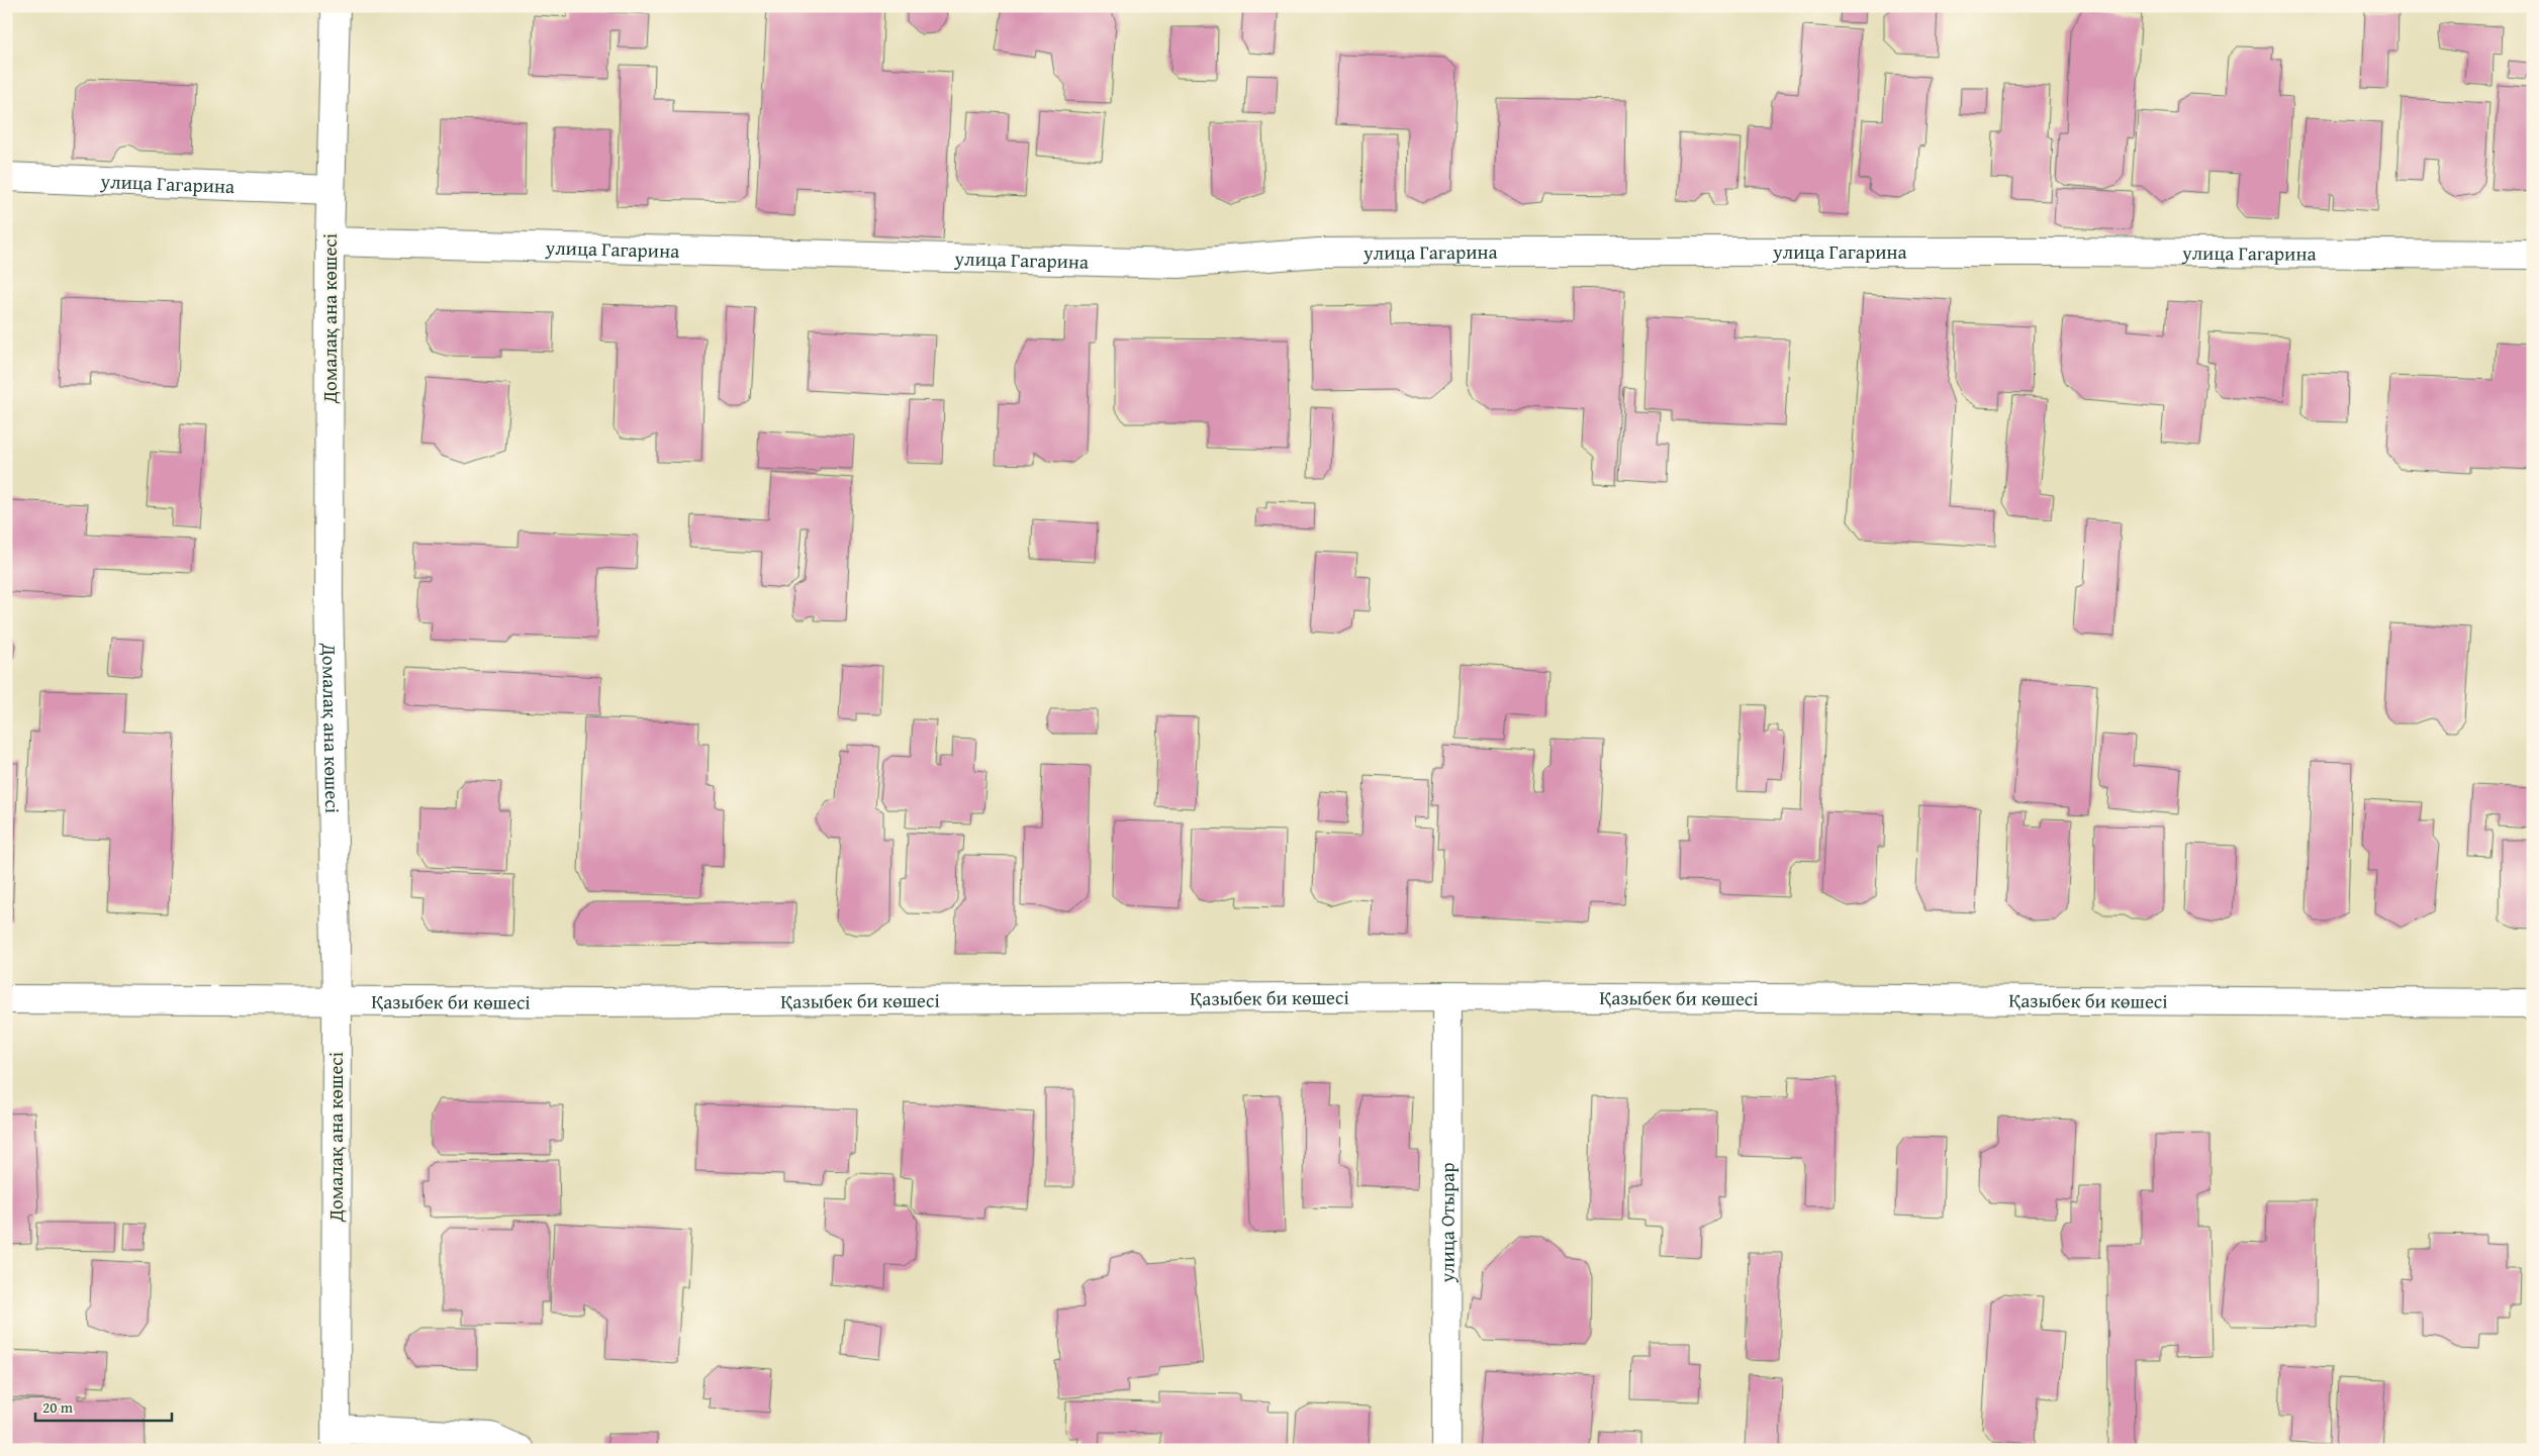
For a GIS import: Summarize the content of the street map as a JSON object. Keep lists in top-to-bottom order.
{
  "streets": {
    "street": [
      "улица Гагарина",
      "Домалақ ана көшесі",
      "Қазыбек би көшесі",
      "улица Отырар"
    ]
  },
  "crossings": [
    ["улица Гагарина", "Домалақ ана көшесі"],
    ["Домалақ ана көшесі", "Қазыбек би көшесі"],
    ["Қазыбек би көшесі", "улица Отырар"]
  ],
  "scale_bar": "20 m"
}
